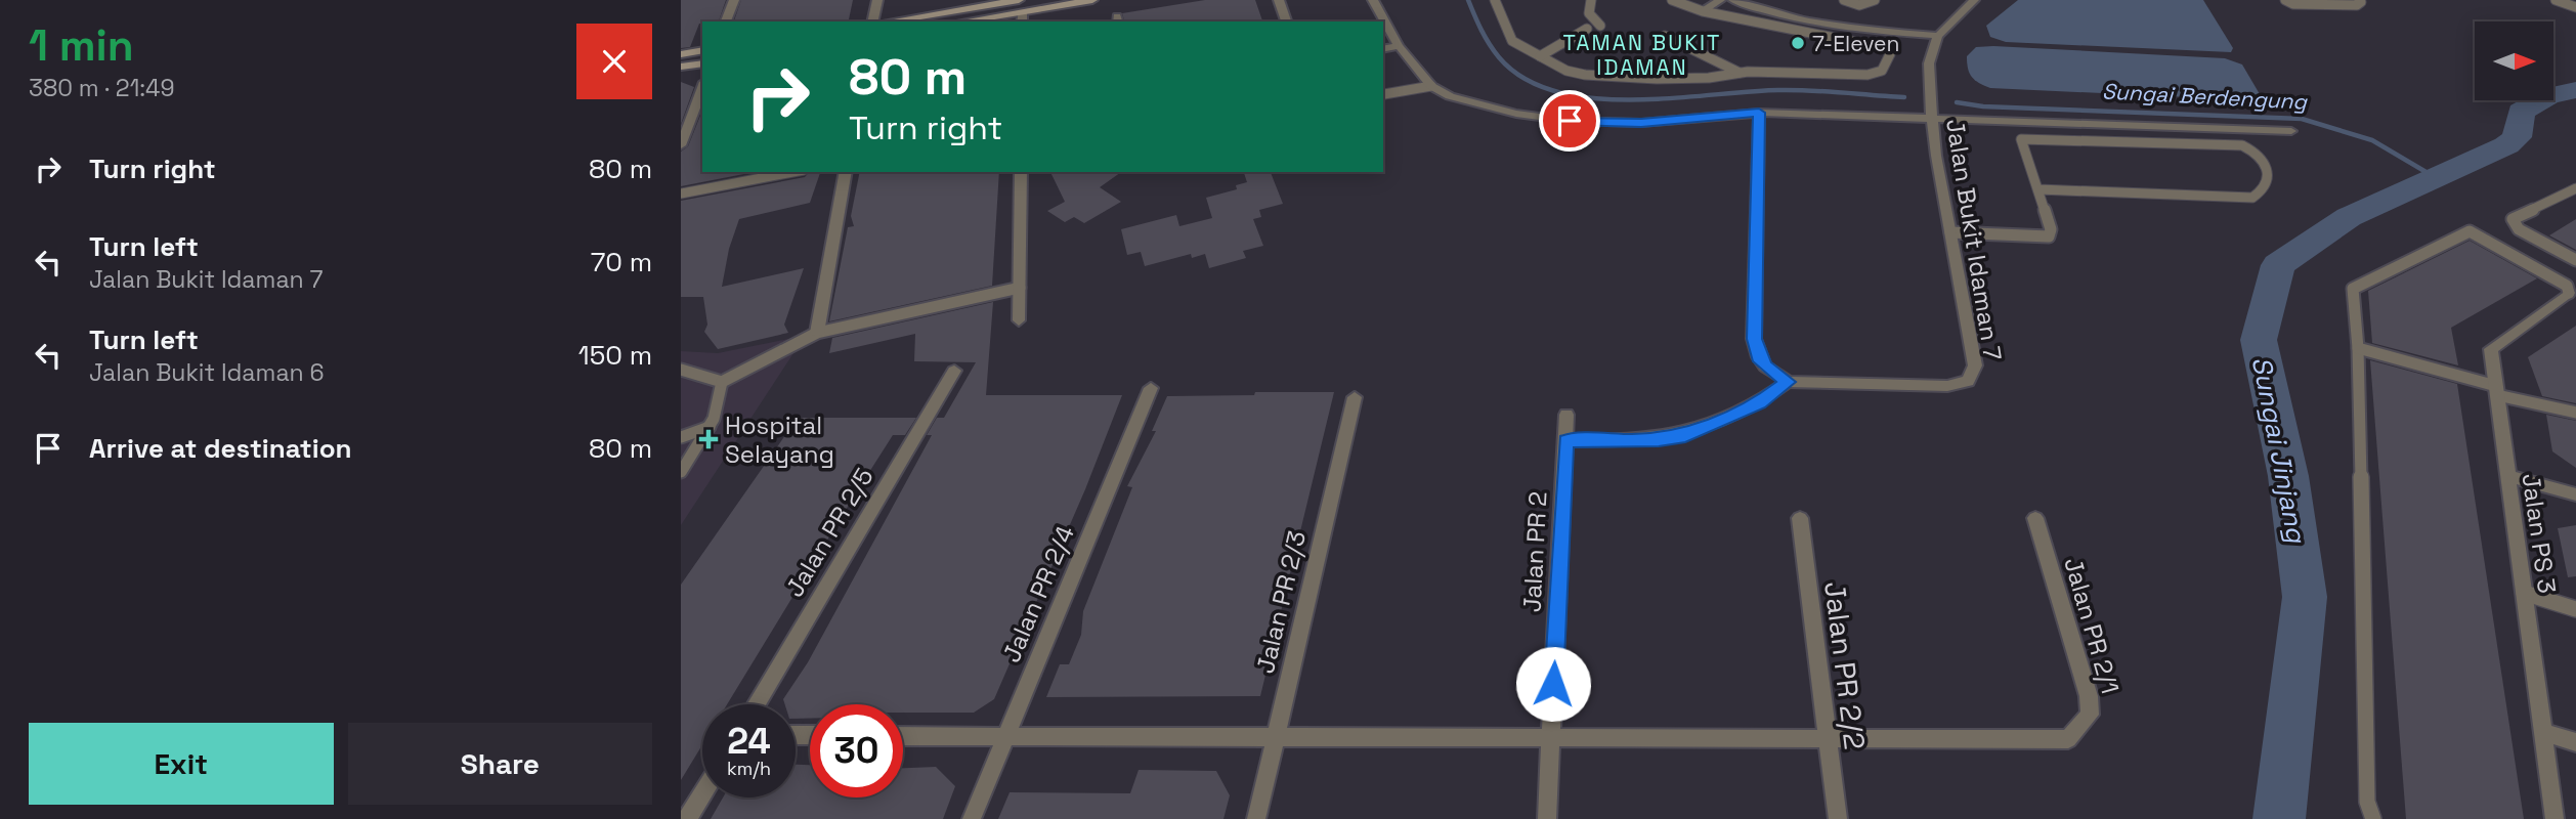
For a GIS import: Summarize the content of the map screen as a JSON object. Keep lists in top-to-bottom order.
{
  "streets": {
    "street": [
      "Jalan Bukit Idaman 7",
      "Jalan PR 2/5",
      "Jalan PS 3",
      "Jalan PR 2",
      "Jalan PR 2/4",
      "Jalan PR 2/3",
      "Jalan PR 2/1",
      "Jalan PR 2/2"
    ]
  },
  "crossings": [
    ["Jalan PR 2/1", "Jalan PR 2/2"]
  ],
  "districts": ["TAMAN BUKIT IDAMAN"],
  "water": ["Sungai Berdengung", "Sungai Jinjang"],
  "places": {
    "other": ["7-Eleven"],
    "health": ["Hospital Selayang"]
  },
  "north": "right",
  "page": {
    "heading": ["1 min", "380 m · 21:49"],
    "turn": ["80 m", "Turn right"],
    "list": [
      {
        "name": "Turn right",
        "value": "80 m"
      },
      {
        "name": "Turn left",
        "note": "Jalan Bukit Idaman 7",
        "value": "70 m"
      },
      {
        "name": "Turn left",
        "note": "Jalan Bukit Idaman 6",
        "value": "150 m"
      },
      {
        "name": "Arrive at destination",
        "value": "80 m"
      }
    ],
    "speed": "24 km/h",
    "limit": "30",
    "buttons": ["Exit", "Share"]
  }
}
